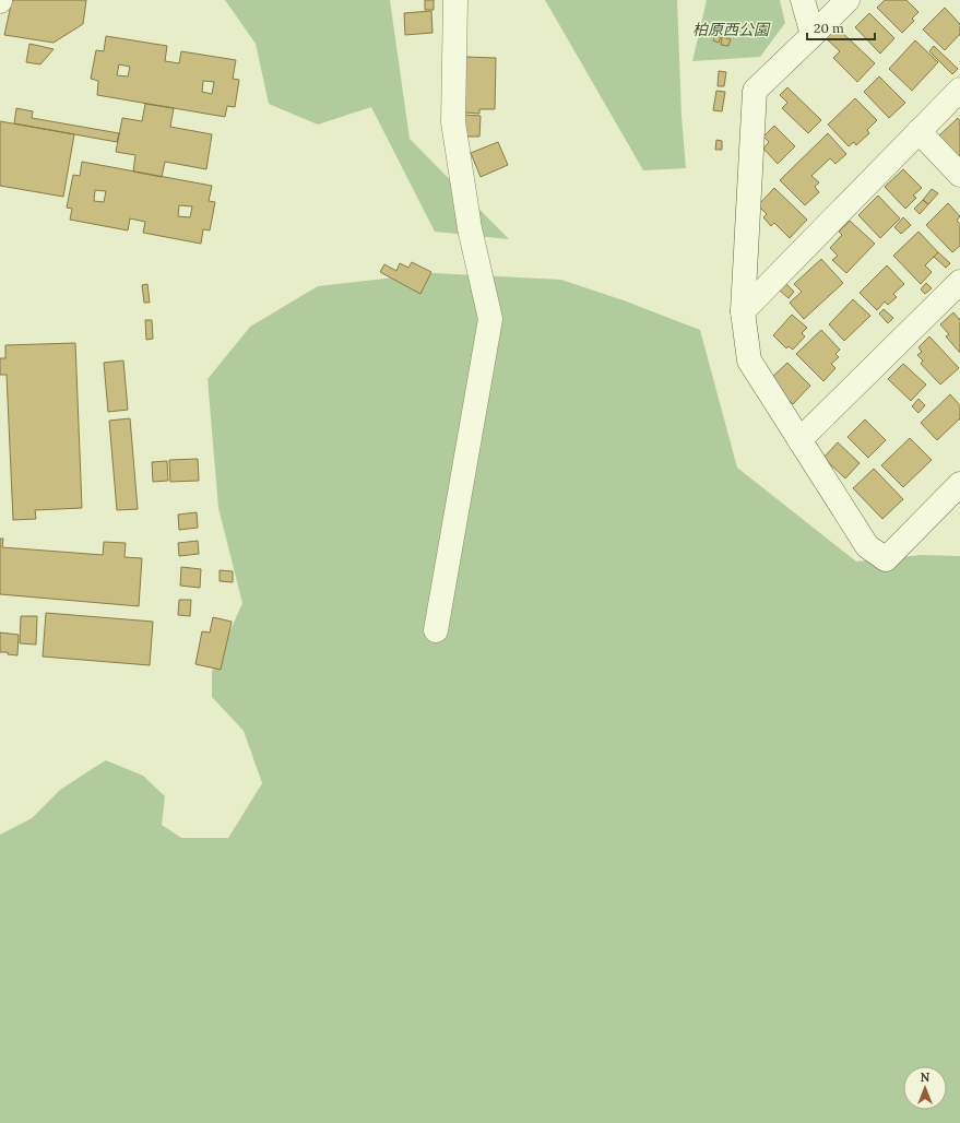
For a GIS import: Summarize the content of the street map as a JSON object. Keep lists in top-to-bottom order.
{
  "parks": ["柏原西公園"],
  "scale_bar": "20 m",
  "north": "top"
}
